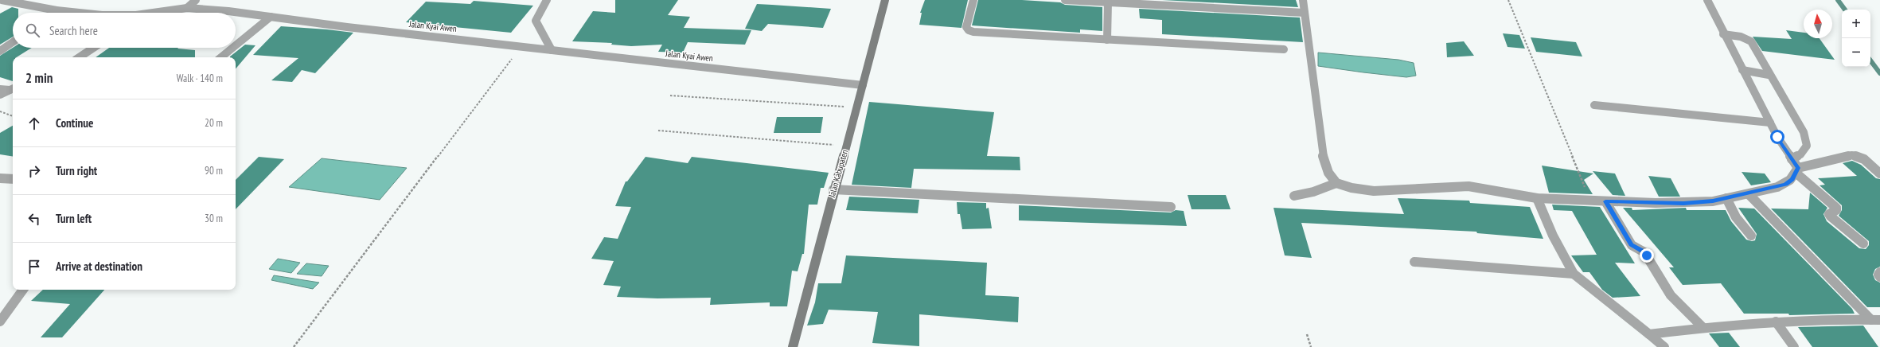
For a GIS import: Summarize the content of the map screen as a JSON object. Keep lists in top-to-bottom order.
{
  "streets": {
    "main road": ["Jalan Kabupaten"],
    "street": ["Jalan Kyai Awen"]
  },
  "crossings": [
    ["Jalan Kyai Awen", "Jalan Kabupaten"]
  ],
  "north": "top",
  "page": {
    "map_buttons": ["+", "−"],
    "search": "Search here",
    "heading": ["2 min", "Walk · 140 m"],
    "list": [
      ["Continue", "20 m"],
      ["Turn right", "90 m"],
      ["Turn left", "30 m"],
      "Arrive at destination"
    ]
  }
}
